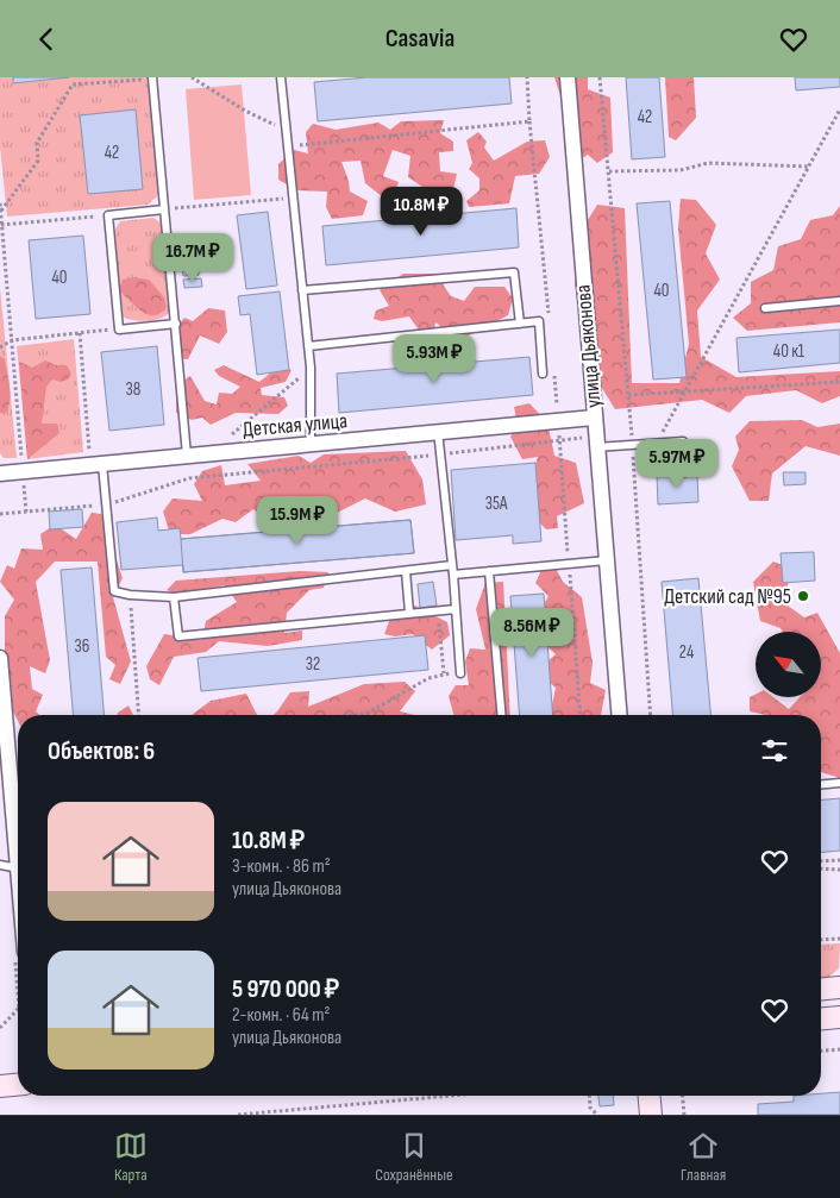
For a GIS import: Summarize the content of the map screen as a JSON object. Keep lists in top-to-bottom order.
{
  "streets": {
    "street": ["улица Дьяконова", "Детская улица"]
  },
  "crossings": [
    ["улица Дьяконова", "Детская улица"]
  ],
  "places": ["Детский сад №95"],
  "house_numbers": [
    "42",
    "42",
    "40",
    "40",
    "40 к1",
    "38",
    "35А",
    "36",
    "24",
    "32"
  ],
  "north": "top left",
  "page": {
    "header": "Casavia",
    "price": [
      "10.8M ₽",
      "16.7M ₽",
      "5.93M ₽",
      "5.97M ₽",
      "15.9M ₽",
      "8.56M ₽"
    ],
    "heading": "Объектов: 6",
    "list": [
      {
        "name": "10.8M ₽",
        "note": "3-комн. · 86 m² · улица Дьяконова"
      },
      {
        "name": "5 970 000 ₽",
        "note": "2-комн. · 64 m² · улица Дьяконова"
      }
    ],
    "tabs": ["Карта", "Сохранённые", "Главная"]
  }
}
